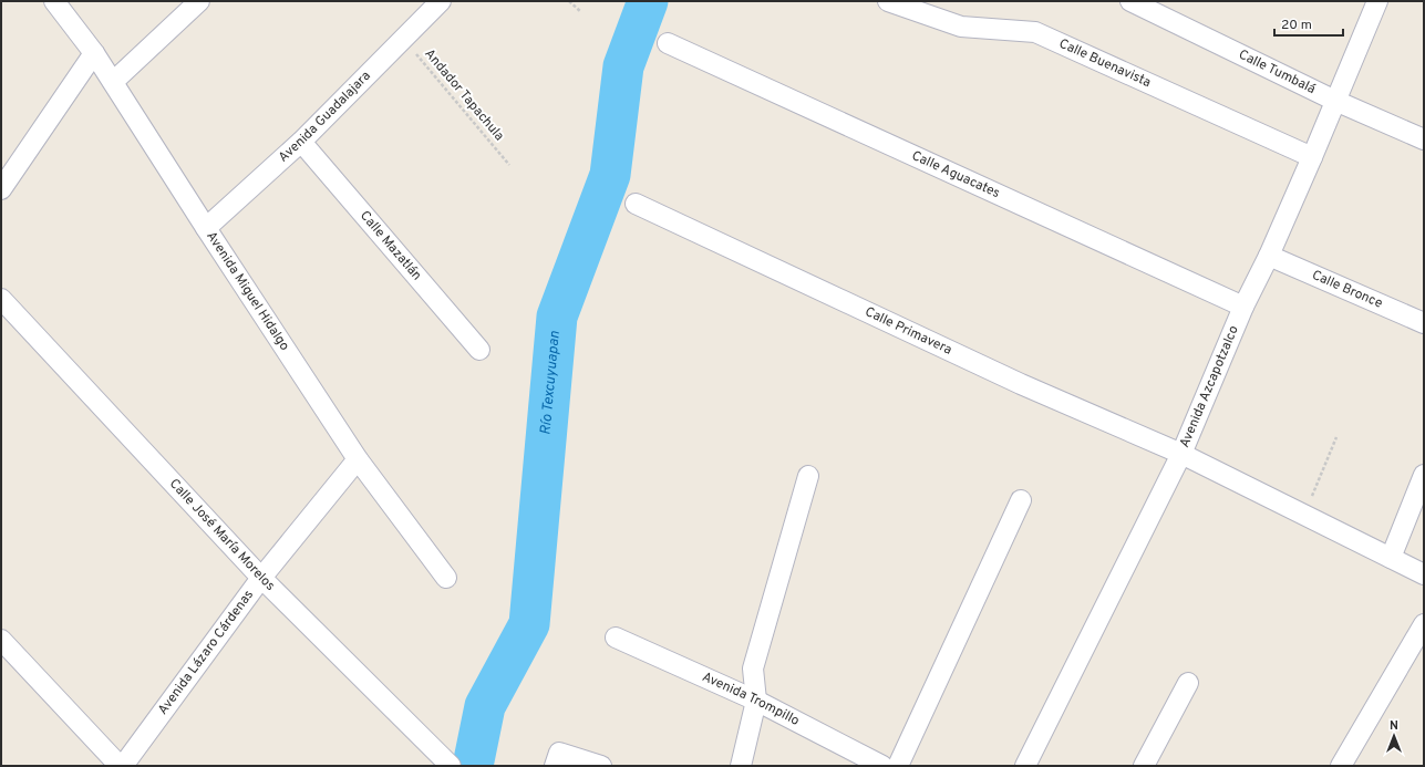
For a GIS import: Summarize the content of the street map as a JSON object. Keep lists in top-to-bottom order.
{
  "streets": {
    "street": [
      "Calle Buenavista",
      "Calle Tumbalá",
      "Avenida Guadalajara",
      "Calle Aguacates",
      "Calle Mazatlán",
      "Calle Bronce",
      "Avenida Miguel Hidalgo",
      "Calle Primavera",
      "Avenida Azcapotzalco",
      "Calle José María Morelos",
      "Avenida Lázaro Cárdenas",
      "Avenida Trompillo"
    ],
    "path": ["Andador Tapachula"]
  },
  "crossings": [
    ["Calle Buenavista", "Avenida Azcapotzalco"],
    ["Calle Tumbalá", "Avenida Azcapotzalco"],
    ["Andador Tapachula", "Avenida Guadalajara"],
    ["Avenida Guadalajara", "Calle Mazatlán"],
    ["Avenida Guadalajara", "Avenida Miguel Hidalgo"],
    ["Calle Aguacates", "Avenida Azcapotzalco"],
    ["Calle Bronce", "Avenida Azcapotzalco"],
    ["Avenida Miguel Hidalgo", "Avenida Lázaro Cárdenas"],
    ["Calle Primavera", "Avenida Azcapotzalco"],
    ["Calle José María Morelos", "Avenida Lázaro Cárdenas"]
  ],
  "water": ["Río Texcuyuapan"],
  "scale_bar": "20 m",
  "north": "top"
}
